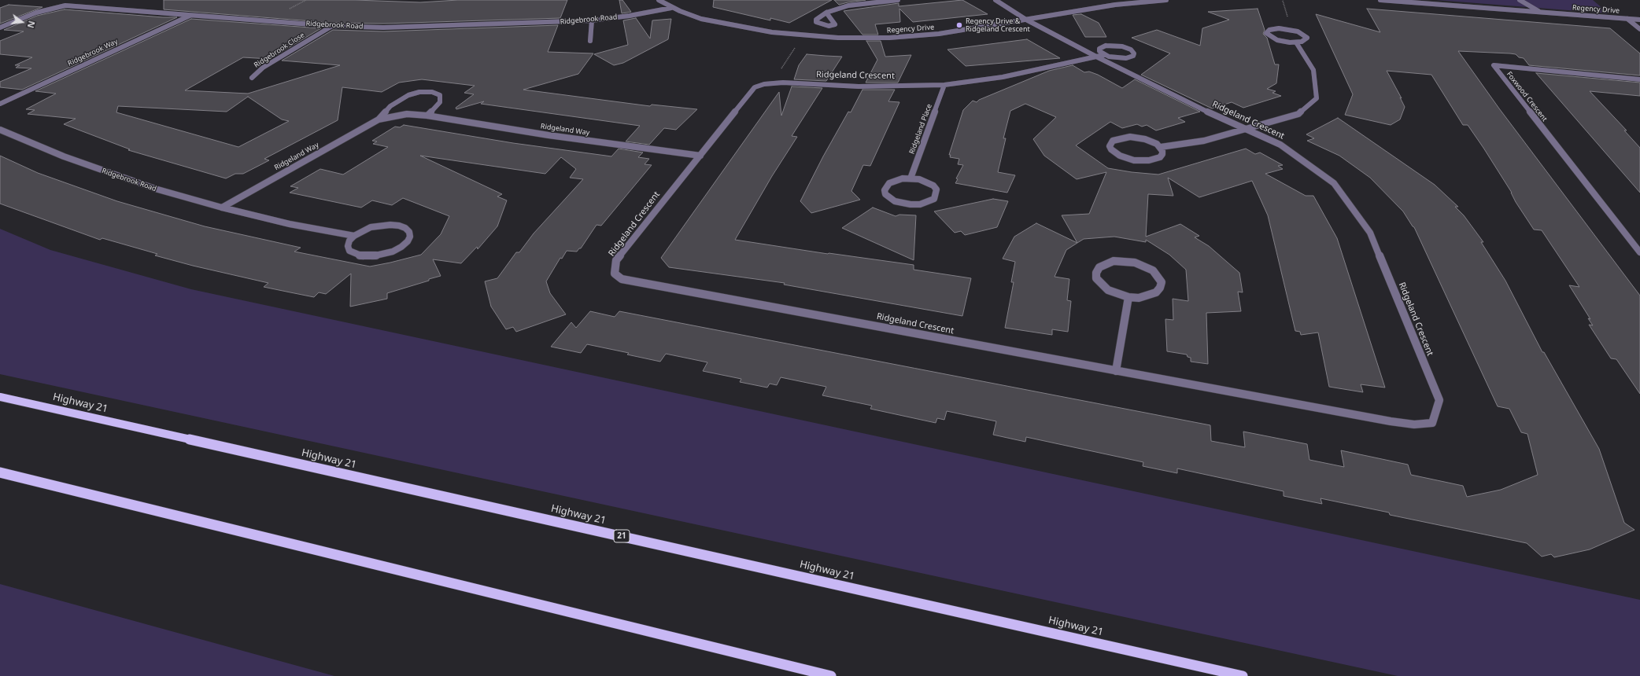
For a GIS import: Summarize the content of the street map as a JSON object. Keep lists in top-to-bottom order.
{
  "streets": {
    "main road": ["Highway 21", "21"],
    "street": [
      "Regency Drive",
      "Ridgebrook Road",
      "Ridgebrook Close",
      "Ridgebrook Way",
      "Ridgeland Crescent",
      "Foxwood Crescent",
      "Ridgeland Place",
      "Ridgeland Way"
    ]
  },
  "crossings": [
    ["Regency Drive", "Ridgebrook Road"],
    ["Regency Drive", "Ridgeland Crescent"],
    ["Ridgebrook Road", "Ridgebrook Close"],
    ["Ridgebrook Road", "Ridgebrook Way"],
    ["Ridgebrook Road", "Ridgeland Way"],
    ["Ridgeland Crescent", "Ridgeland Place"],
    ["Ridgeland Crescent", "Ridgeland Way"]
  ],
  "places": ["Regency Drive & Ridgeland Crescent"],
  "north": "right"
}
